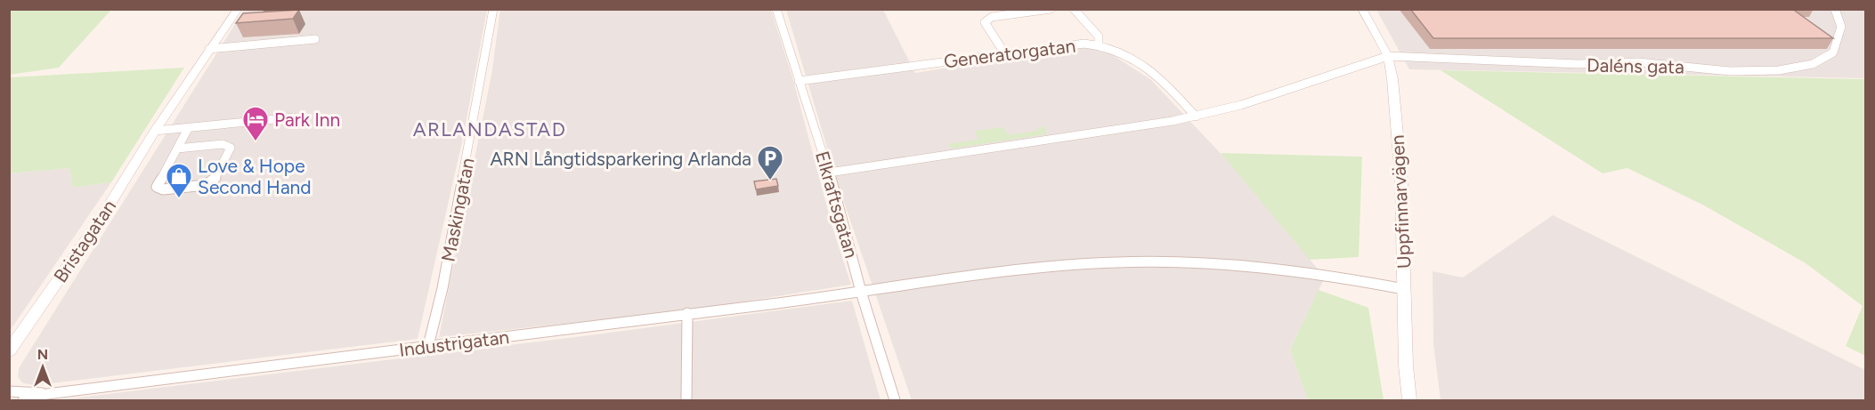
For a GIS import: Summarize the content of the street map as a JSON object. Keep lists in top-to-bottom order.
{
  "streets": {
    "street": [
      "Generatorgatan",
      "Daléns gata",
      "Uppfinnarvägen",
      "Elkraftsgatan",
      "Maskingatan",
      "Bristagatan",
      "Industrigatan"
    ]
  },
  "crossings": [
    ["Generatorgatan", "Elkraftsgatan"],
    ["Daléns gata", "Uppfinnarvägen"],
    ["Uppfinnarvägen", "Industrigatan"],
    ["Elkraftsgatan", "Industrigatan"],
    ["Maskingatan", "Industrigatan"]
  ],
  "districts": ["ARLANDASTAD"],
  "places": {
    "hotel": ["Park Inn"],
    "parking": ["ARN Långtidsparkering Arlanda"],
    "shop": ["Love & Hope Second Hand"]
  },
  "north": "top"
}
